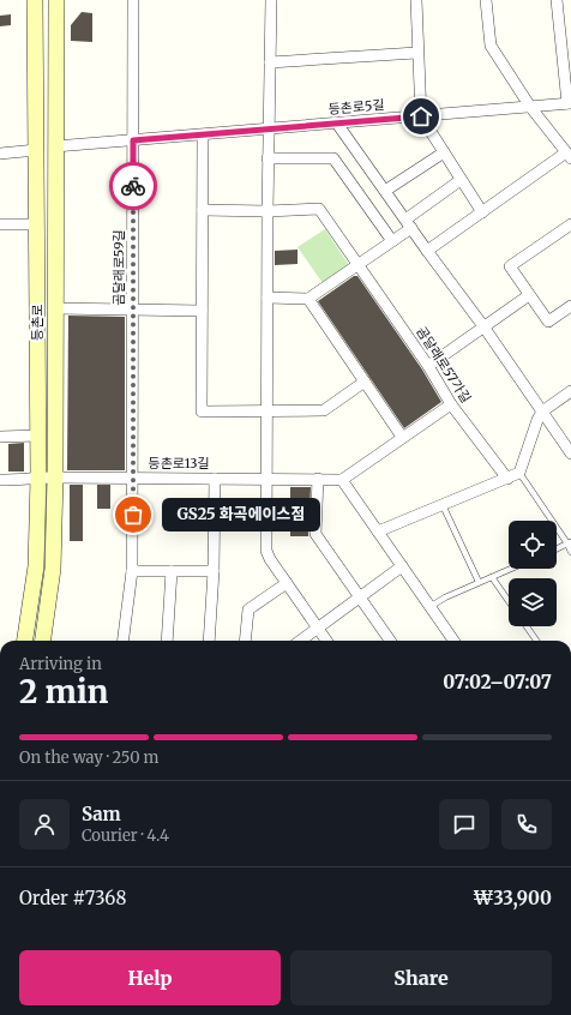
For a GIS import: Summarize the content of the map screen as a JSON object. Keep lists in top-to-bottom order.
{
  "streets": {
    "main road": ["등촌로"],
    "street": [
      "등촌로5길",
      "곰달래로59길",
      "곰달래로57가길",
      "등촌로13길"
    ]
  },
  "crossings": [
    ["등촌로5길", "곰달래로59길"],
    ["등촌로5길", "등촌로"],
    ["곰달래로59길", "등촌로"],
    ["곰달래로59길", "등촌로13길"],
    ["등촌로", "등촌로13길"]
  ],
  "places": ["GS25 화곡에이스점"],
  "page": {
    "bubble": "GS25 화곡에이스점",
    "heading": ["2 min", "Arriving in", "07:02–07:07"],
    "panel": [
      "Sam",
      "Courier · 4.4",
      "Order #7368",
      "₩33,900"
    ],
    "bar": "On the way · 250 m",
    "buttons": ["Help", "Share"]
  }
}
